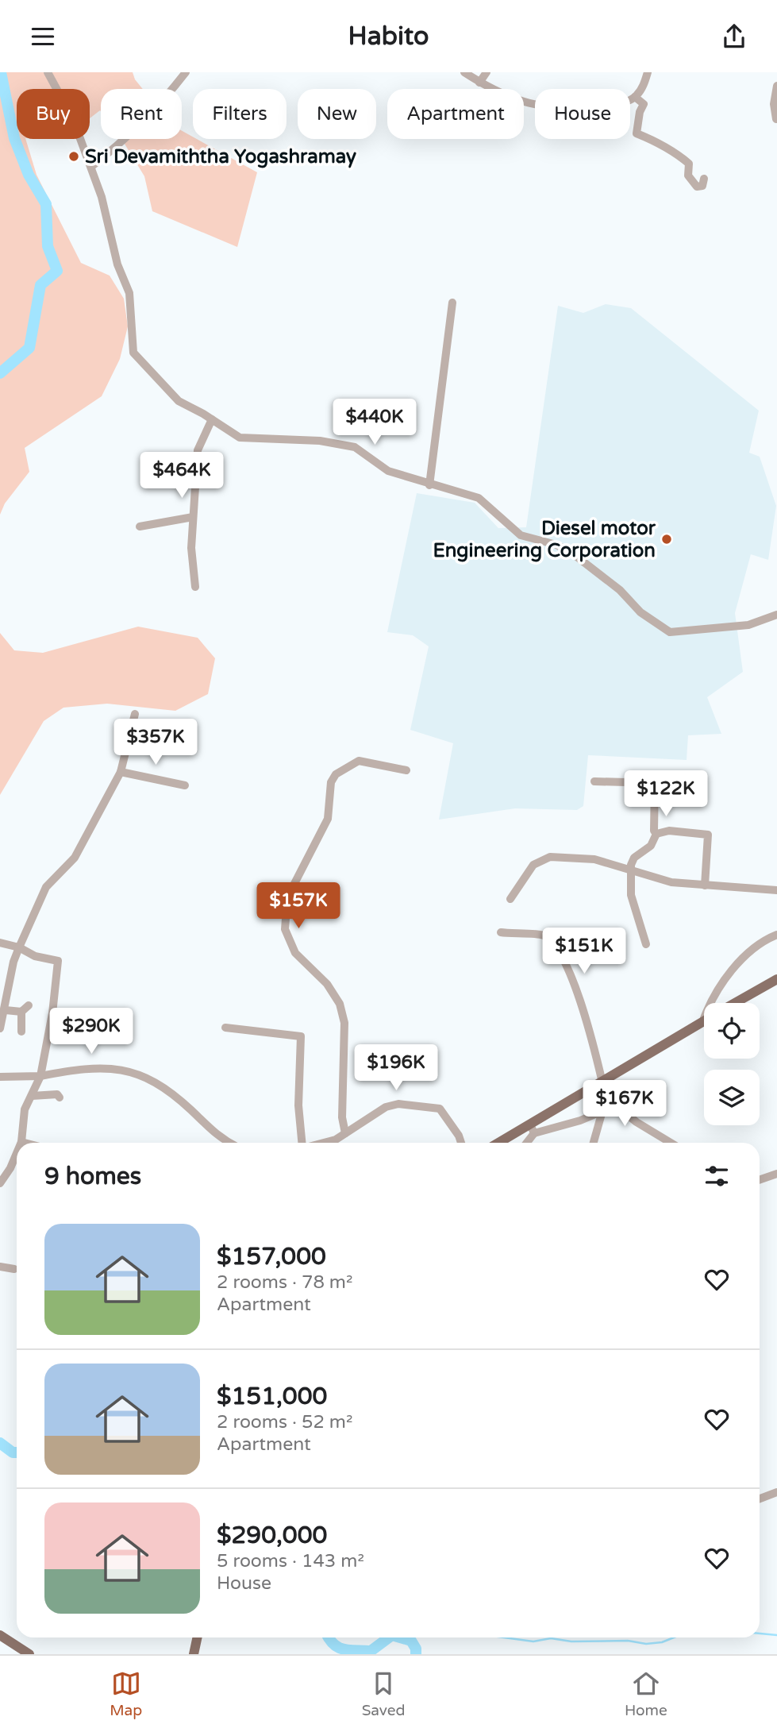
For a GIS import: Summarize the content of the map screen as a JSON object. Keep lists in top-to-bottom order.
{
  "places": ["Sri Devamiththa Yogashramay", "Diesel motor Engineering Corporation"],
  "page": {
    "header": "Habito",
    "chip": [
      "Buy",
      "Rent",
      "Filters",
      "New",
      "Apartment",
      "House"
    ],
    "price": [
      "$440K",
      "$464K",
      "$357K",
      "$122K",
      "$157K",
      "$151K",
      "$290K",
      "$196K",
      "$167K"
    ],
    "heading": "9 homes",
    "list": [
      {
        "name": "$157,000",
        "note": "2 rooms · 78 m² · Apartment"
      },
      {
        "name": "$151,000",
        "note": "2 rooms · 52 m² · Apartment"
      },
      {
        "name": "$290,000",
        "note": "5 rooms · 143 m² · House"
      }
    ],
    "tabs": ["Map", "Saved", "Home"]
  }
}
